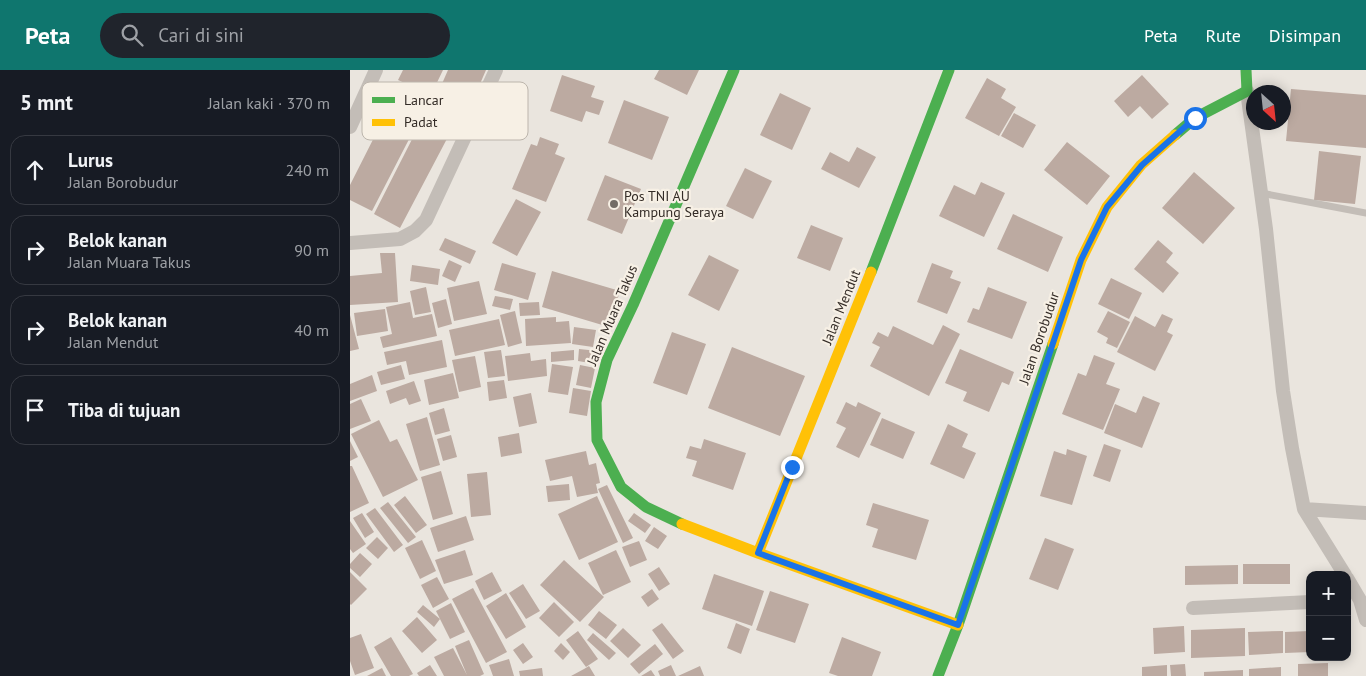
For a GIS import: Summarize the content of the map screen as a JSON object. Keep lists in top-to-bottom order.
{
  "streets": {
    "street": ["Jalan Mendut", "Jalan Muara Takus", "Jalan Borobudur"]
  },
  "crossings": [
    ["Jalan Mendut", "Jalan Muara Takus"],
    ["Jalan Muara Takus", "Jalan Borobudur"]
  ],
  "places": ["Pos TNI AU Kampung Seraya"],
  "legend": ["Lancar", "Padat"],
  "north": "bottom right",
  "page": {
    "header": "Peta",
    "search": "Cari di sini",
    "nav": ["Peta", "Rute", "Disimpan"],
    "heading": ["5 mnt", "Jalan kaki · 370 m"],
    "list": [
      ["Lurus", "Jalan Borobudur", "240 m"],
      ["Belok kanan", "Jalan Muara Takus", "90 m"],
      ["Belok kanan", "Jalan Mendut", "40 m"],
      "Tiba di tujuan"
    ],
    "map_buttons": ["+", "−"]
  }
}
